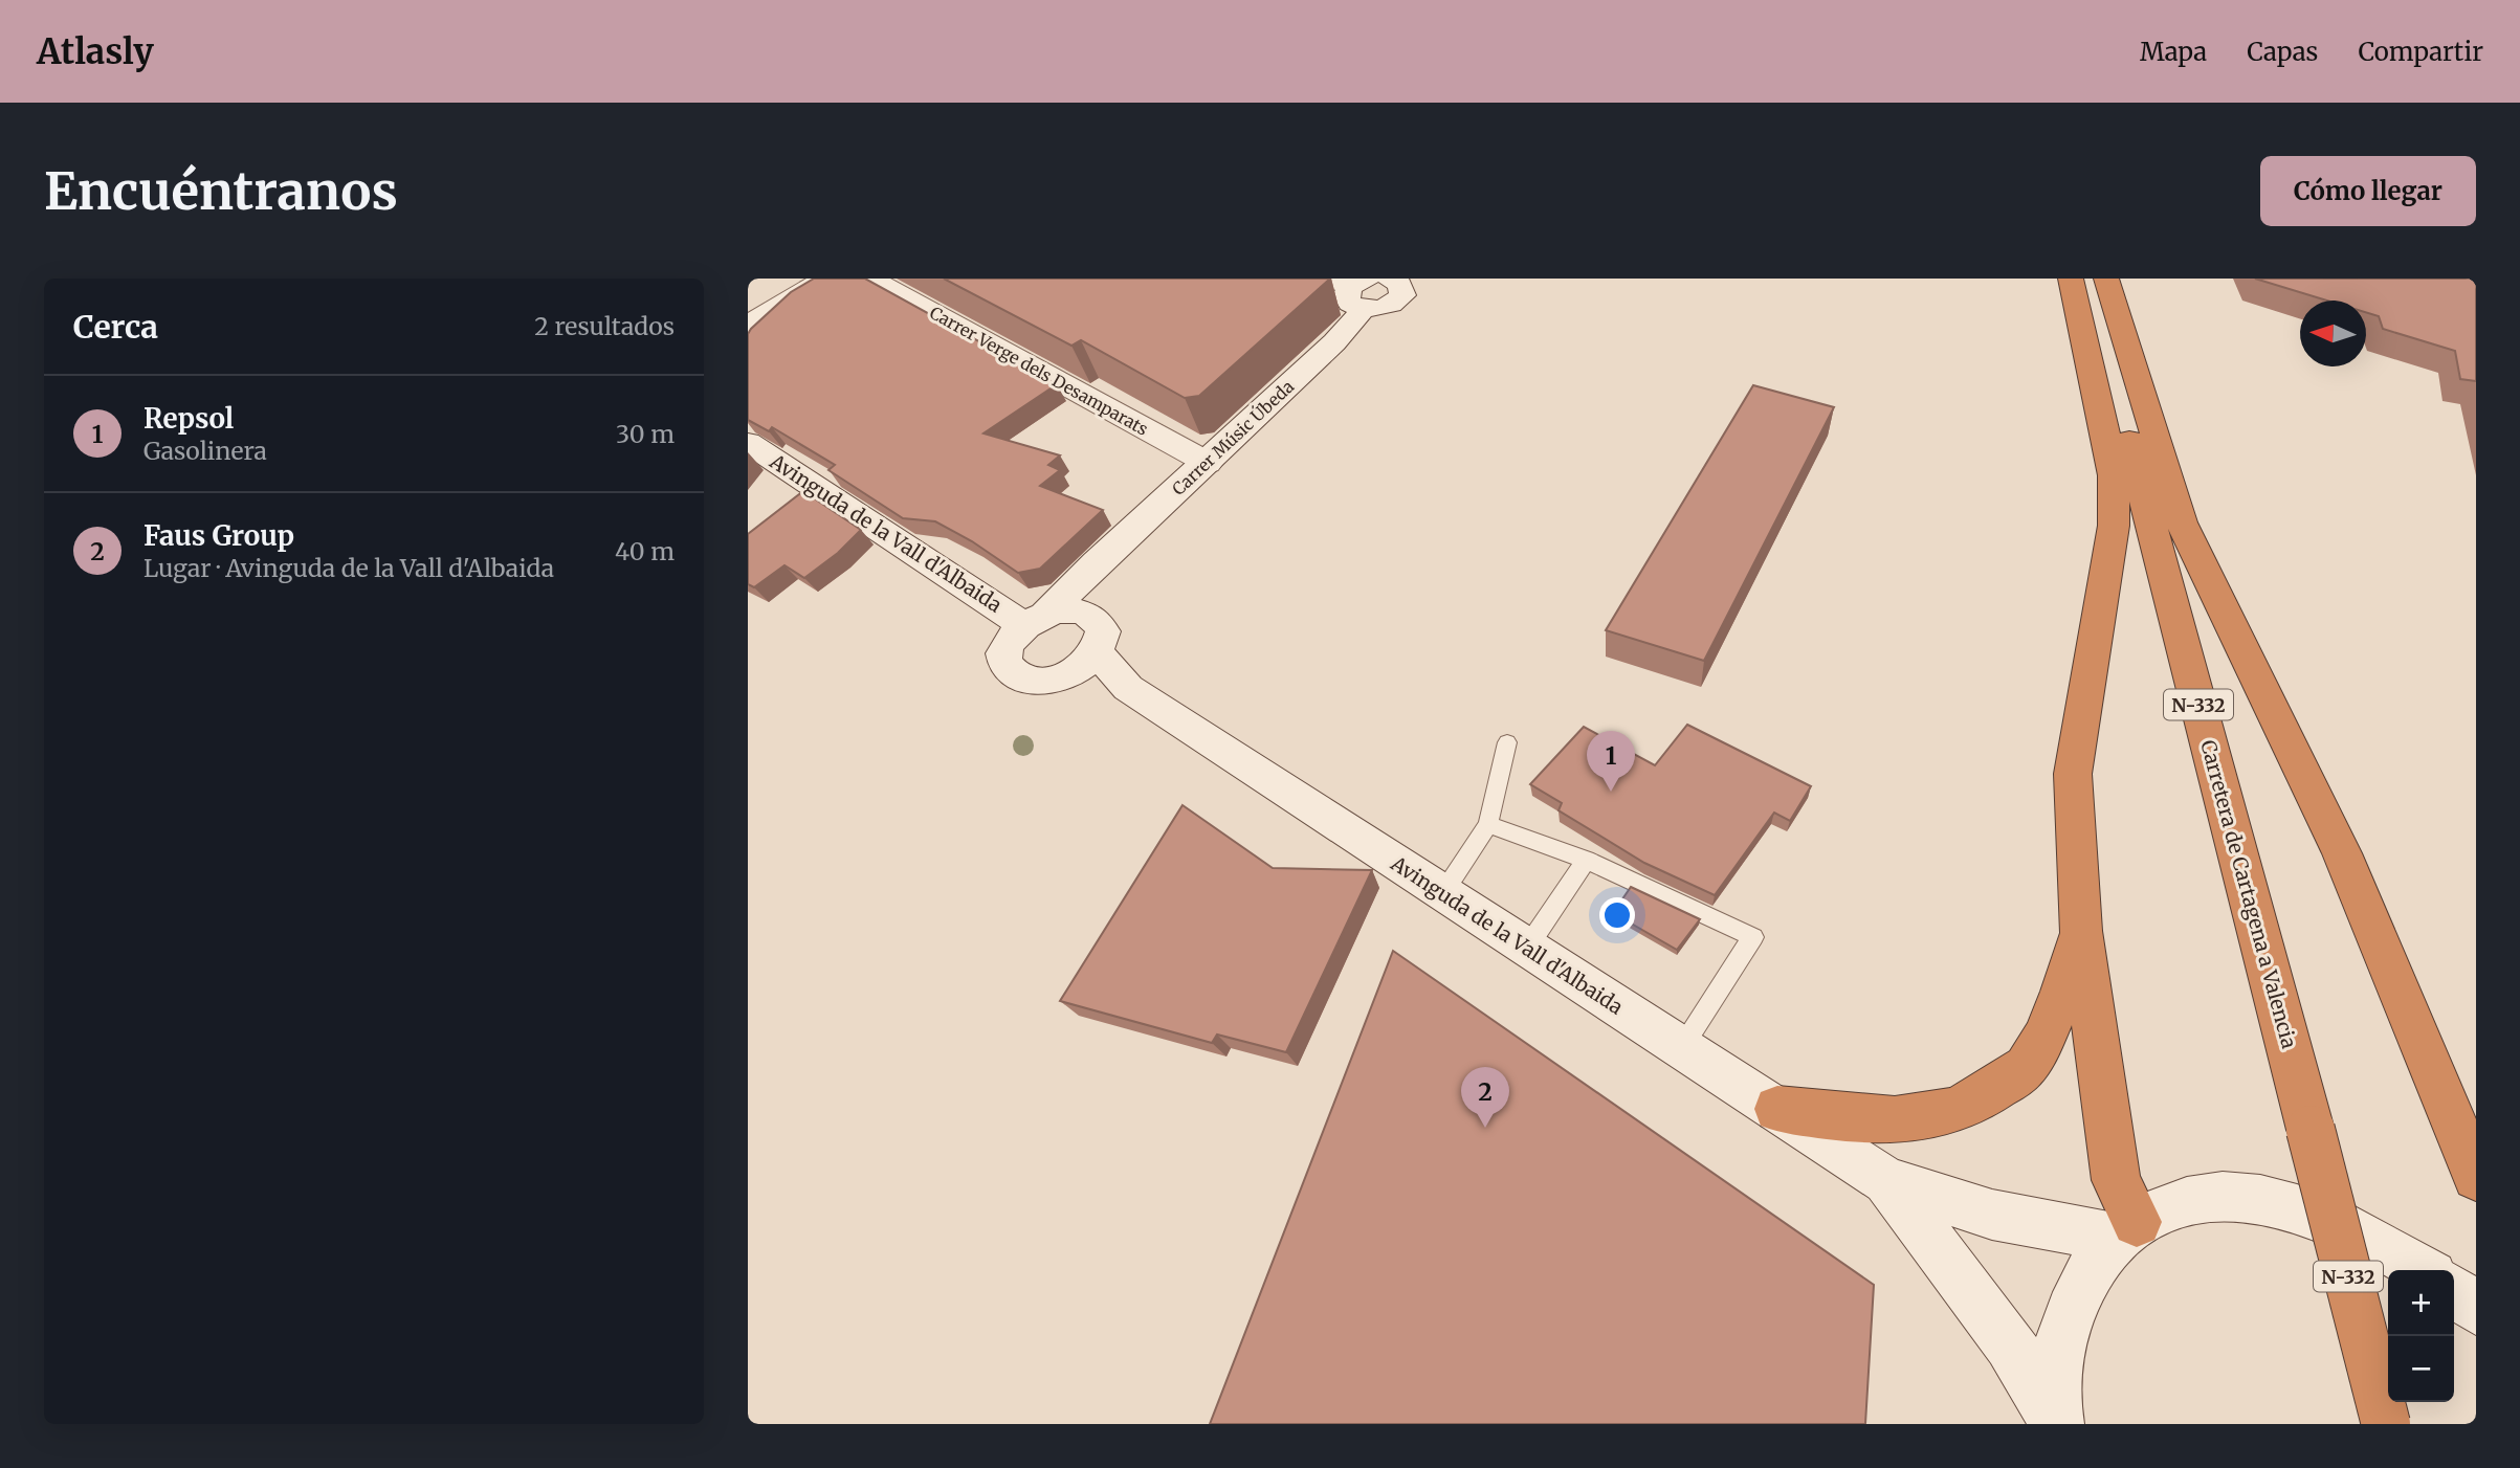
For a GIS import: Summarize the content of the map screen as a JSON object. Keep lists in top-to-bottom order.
{
  "streets": {
    "highway": ["N-332", "Carretera de Cartagena a Valencia"],
    "street": ["Carrer Verge dels Desamparats", "Carrer Músic Úbeda", "Avinguda de la Vall d'Albaida"]
  },
  "crossings": [
    ["Carrer Verge dels Desamparats", "Carrer Músic Úbeda"],
    ["Carrer Músic Úbeda", "Avinguda de la Vall d'Albaida"]
  ],
  "north": "left",
  "page": {
    "header": "Atlasly",
    "nav": ["Mapa", "Capas", "Compartir"],
    "buttons": "Cómo llegar",
    "title": "Encuéntranos",
    "heading": ["Cerca", "2 resultados"],
    "list": [
      {
        "mark": "1",
        "name": "Repsol",
        "note": "Gasolinera",
        "value": "30 m"
      },
      {
        "mark": "2",
        "name": "Faus Group",
        "note": "Lugar · Avinguda de la Vall d'Albaida",
        "value": "40 m"
      }
    ],
    "pins": ["1", "2"],
    "map_buttons": ["+", "−"]
  }
}
